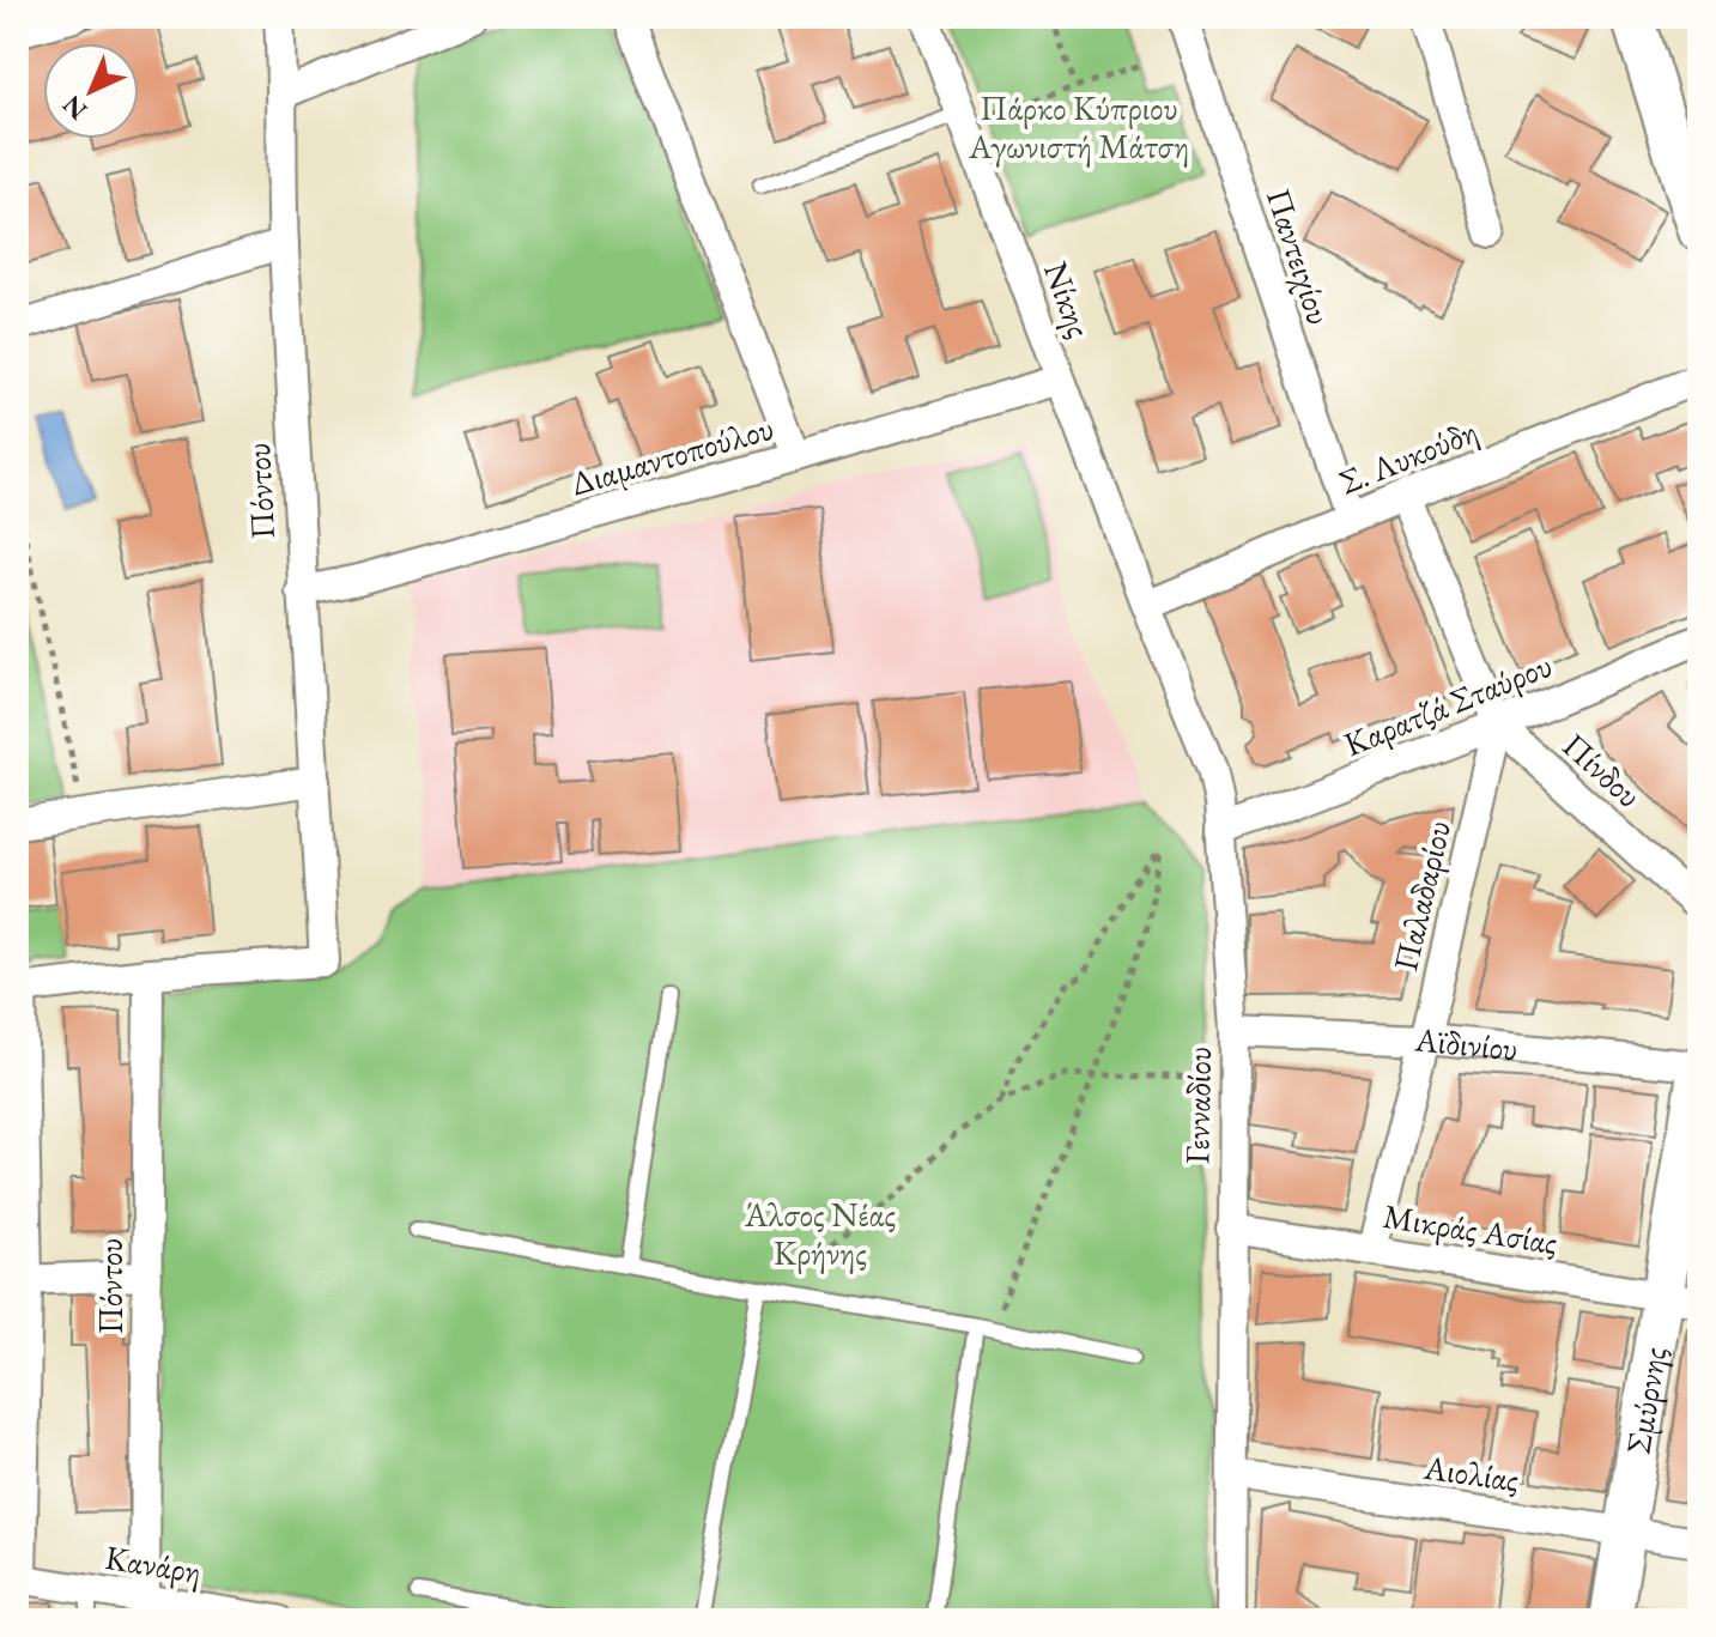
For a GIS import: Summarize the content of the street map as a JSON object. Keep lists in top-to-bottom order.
{
  "streets": {
    "main road": ["Σμύρνης"],
    "street": [
      "Παντειχίου",
      "Νίκης",
      "Διαμαντοπούλου",
      "Σ. Λυκούδη",
      "Πόντου",
      "Καρατζά Σταύρου",
      "Πίνδου",
      "Παλαδαρίου",
      "Αϊδινίου",
      "Γενναδίου",
      "Μικράς Ασίας",
      "Αιολίας",
      "Κανάρη"
    ]
  },
  "crossings": [
    ["Παντειχίου", "Σ. Λυκούδη"],
    ["Νίκης", "Διαμαντοπούλου"],
    ["Νίκης", "Σ. Λυκούδη"],
    ["Νίκης", "Γενναδίου"],
    ["Διαμαντοπούλου", "Πόντου"],
    ["Σ. Λυκούδη", "Γενναδίου"],
    ["Πόντου", "Κανάρη"],
    ["Καρατζά Σταύρου", "Πίνδου"],
    ["Καρατζά Σταύρου", "Παλαδαρίου"],
    ["Καρατζά Σταύρου", "Γενναδίου"],
    ["Πίνδου", "Παλαδαρίου"],
    ["Παλαδαρίου", "Αϊδινίου"],
    ["Παλαδαρίου", "Μικράς Ασίας"],
    ["Αϊδινίου", "Γενναδίου"],
    ["Αϊδινίου", "Σμύρνης"],
    ["Γενναδίου", "Μικράς Ασίας"],
    ["Γενναδίου", "Αιολίας"],
    ["Μικράς Ασίας", "Σμύρνης"],
    ["Σμύρνης", "Αιολίας"]
  ],
  "parks": ["Πάρκο Κύπριου Αγωνιστή Μάτση", "Άλσος Νέας Κρήνης"],
  "north": "bottom left"
}
